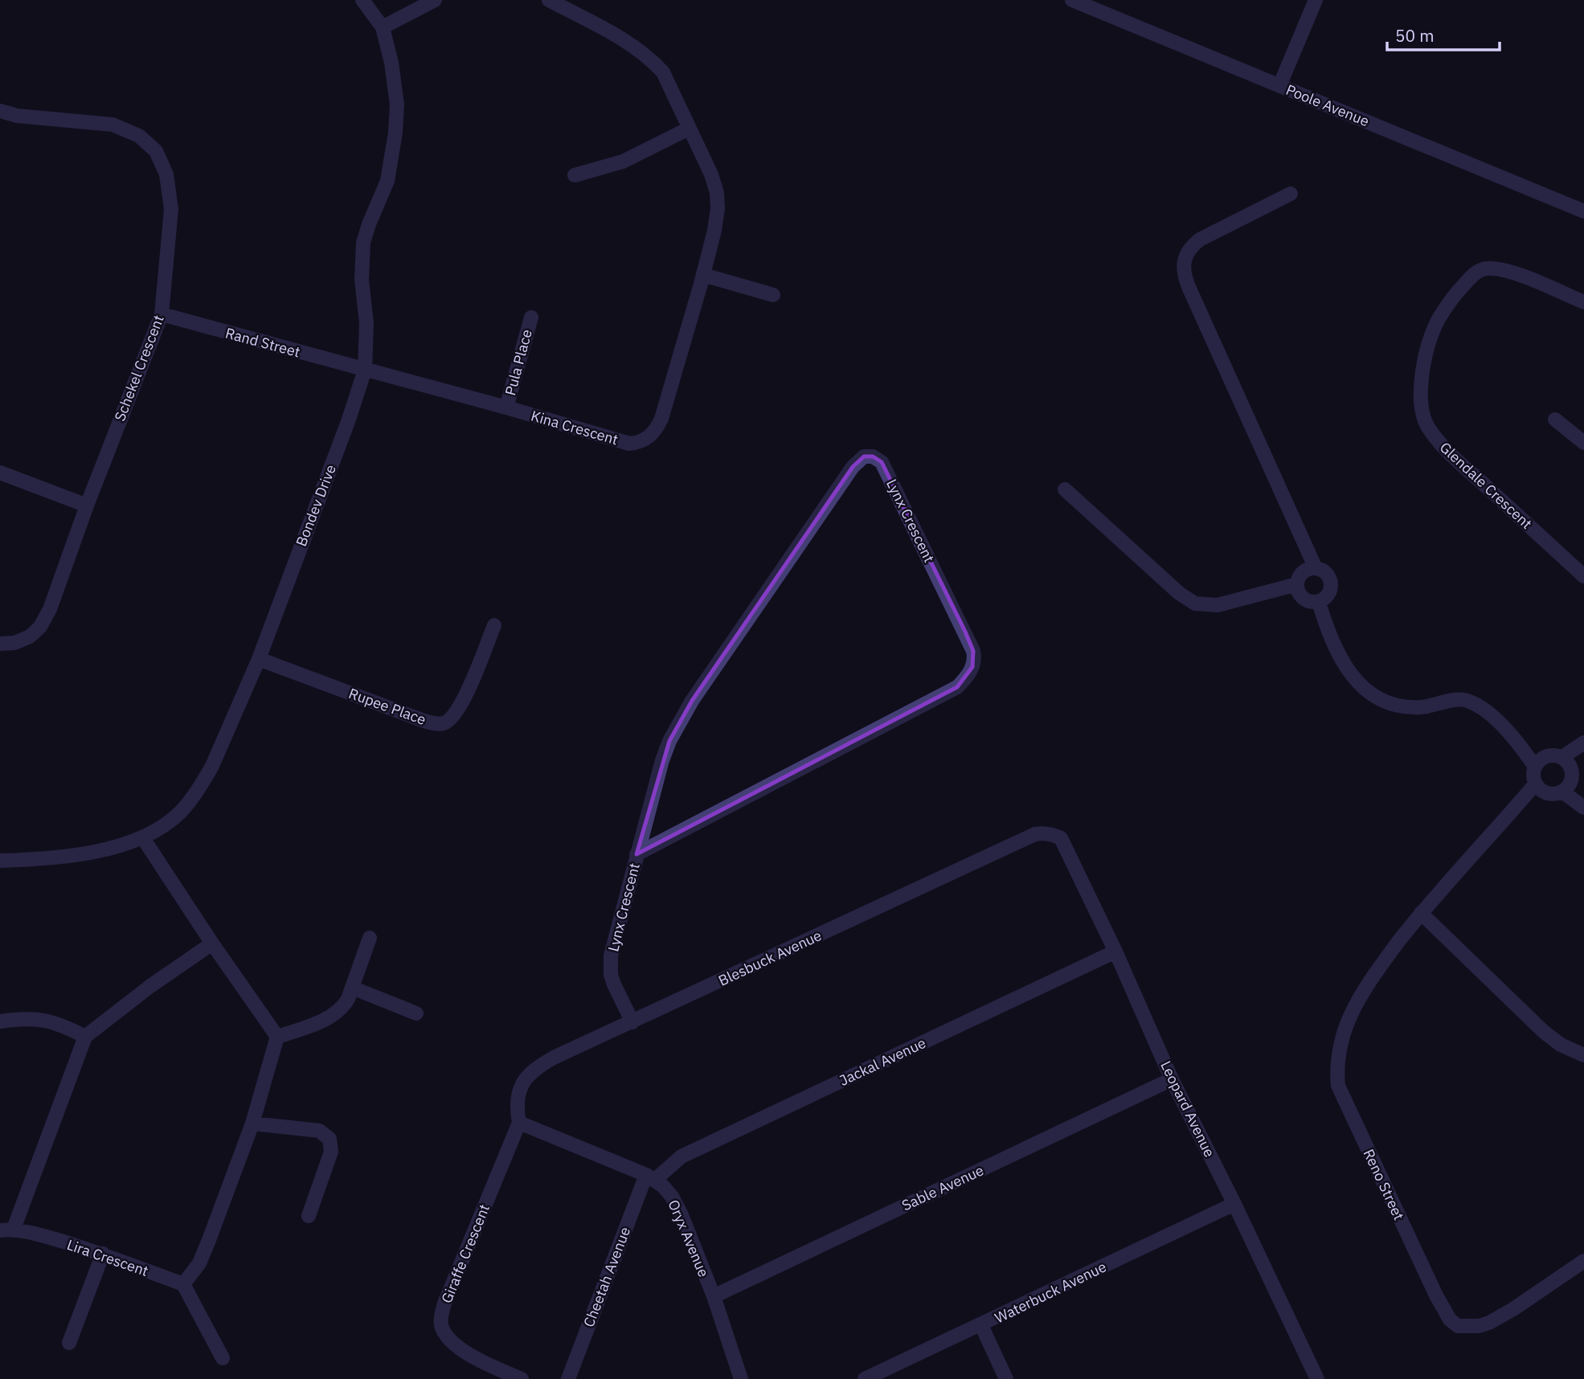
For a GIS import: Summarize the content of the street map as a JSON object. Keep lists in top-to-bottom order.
{
  "streets": {
    "street": [
      "Poole Avenue",
      "Rand Street",
      "Pula Place",
      "Schekel Crescent",
      "Kina Crescent",
      "Glendale Crescent",
      "Bondev Drive",
      "Lynx Crescent",
      "Rupee Place",
      "Blesbuck Avenue",
      "Jackal Avenue",
      "Leopard Avenue",
      "Reno Street",
      "Sable Avenue",
      "Oryx Avenue",
      "Giraffe Crescent",
      "Lira Crescent",
      "Cheetah Avenue",
      "Waterbuck Avenue"
    ]
  },
  "crossings": [
    ["Rand Street", "Schekel Crescent"],
    ["Rand Street", "Kina Crescent"],
    ["Rand Street", "Bondev Drive"],
    ["Pula Place", "Kina Crescent"],
    ["Kina Crescent", "Bondev Drive"],
    ["Bondev Drive", "Rupee Place"],
    ["Lynx Crescent", "Blesbuck Avenue"],
    ["Blesbuck Avenue", "Leopard Avenue"],
    ["Blesbuck Avenue", "Oryx Avenue"],
    ["Blesbuck Avenue", "Giraffe Crescent"],
    ["Jackal Avenue", "Leopard Avenue"],
    ["Jackal Avenue", "Oryx Avenue"],
    ["Jackal Avenue", "Cheetah Avenue"],
    ["Leopard Avenue", "Sable Avenue"],
    ["Leopard Avenue", "Waterbuck Avenue"],
    ["Sable Avenue", "Oryx Avenue"],
    ["Oryx Avenue", "Giraffe Crescent"],
    ["Oryx Avenue", "Cheetah Avenue"]
  ],
  "scale_bar": "50 m"
}
